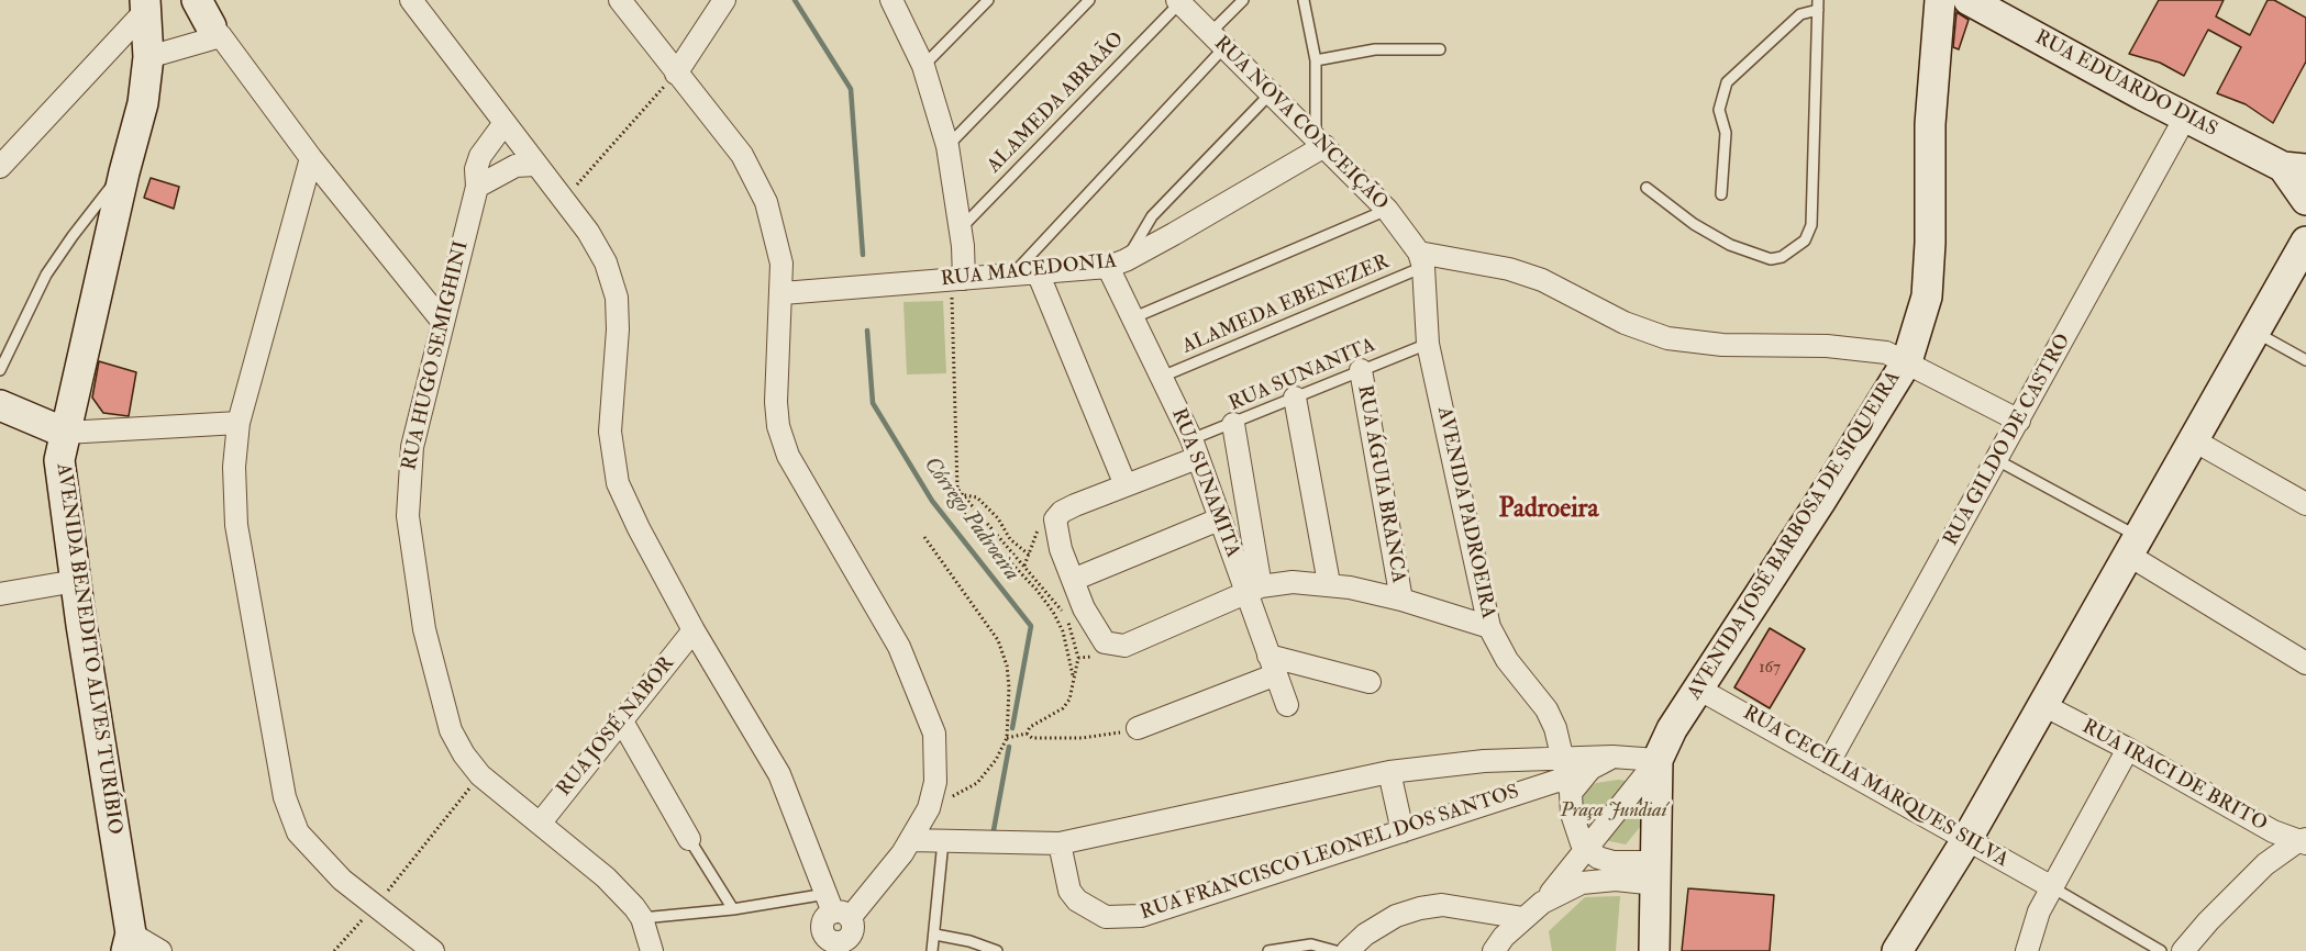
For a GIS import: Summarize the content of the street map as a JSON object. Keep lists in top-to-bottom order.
{
  "streets": {
    "main road": ["RUA EDUARDO DIAS", "AVENIDA JOSÉ BARBOSA DE SIQUEIRA", "AVENIDA BENEDITO ALVES TURÍBIO"],
    "street": [
      "RUA NOVA CONCEIÇÃO",
      "RUA MACEDONIA",
      "RUA HUGO SEMIGHINI",
      "RUA GILDO DE CASTRO",
      "RUA SUNAMITA",
      "RUA ÁGUIA BRANCA",
      "AVENIDA PADROEIRA",
      "RUA JOSÉ NABOR",
      "RUA IRACI DE BRITO",
      "RUA CECÍLIA MARQUES SILVA",
      "RUA FRANCISCO LEONEL DOS SANTOS"
    ],
    "lane": ["ALAMEDA ABRAÃO", "ALAMEDA EBENEZER", "RUA SUNANITA"]
  },
  "crossings": [
    ["RUA EDUARDO DIAS", "RUA GILDO DE CASTRO"],
    ["ALAMEDA ABRAÃO", "RUA NOVA CONCEIÇÃO"],
    ["RUA NOVA CONCEIÇÃO", "RUA MACEDONIA"],
    ["RUA NOVA CONCEIÇÃO", "ALAMEDA EBENEZER"],
    ["RUA NOVA CONCEIÇÃO", "AVENIDA PADROEIRA"],
    ["RUA MACEDONIA", "RUA SUNAMITA"],
    ["ALAMEDA EBENEZER", "RUA SUNAMITA"],
    ["ALAMEDA EBENEZER", "AVENIDA PADROEIRA"],
    ["RUA HUGO SEMIGHINI", "RUA JOSÉ NABOR"],
    ["RUA SUNANITA", "RUA SUNAMITA"],
    ["RUA SUNANITA", "RUA ÁGUIA BRANCA"],
    ["RUA SUNANITA", "AVENIDA PADROEIRA"],
    ["RUA GILDO DE CASTRO", "RUA CECÍLIA MARQUES SILVA"],
    ["AVENIDA PADROEIRA", "RUA FRANCISCO LEONEL DOS SANTOS"],
    ["AVENIDA JOSÉ BARBOSA DE SIQUEIRA", "RUA CECÍLIA MARQUES SILVA"]
  ],
  "districts": ["Padroeira"],
  "water": ["Córrego Padroeira"],
  "parks": ["Praça Jundiaí"],
  "house_numbers": ["167"]
}
